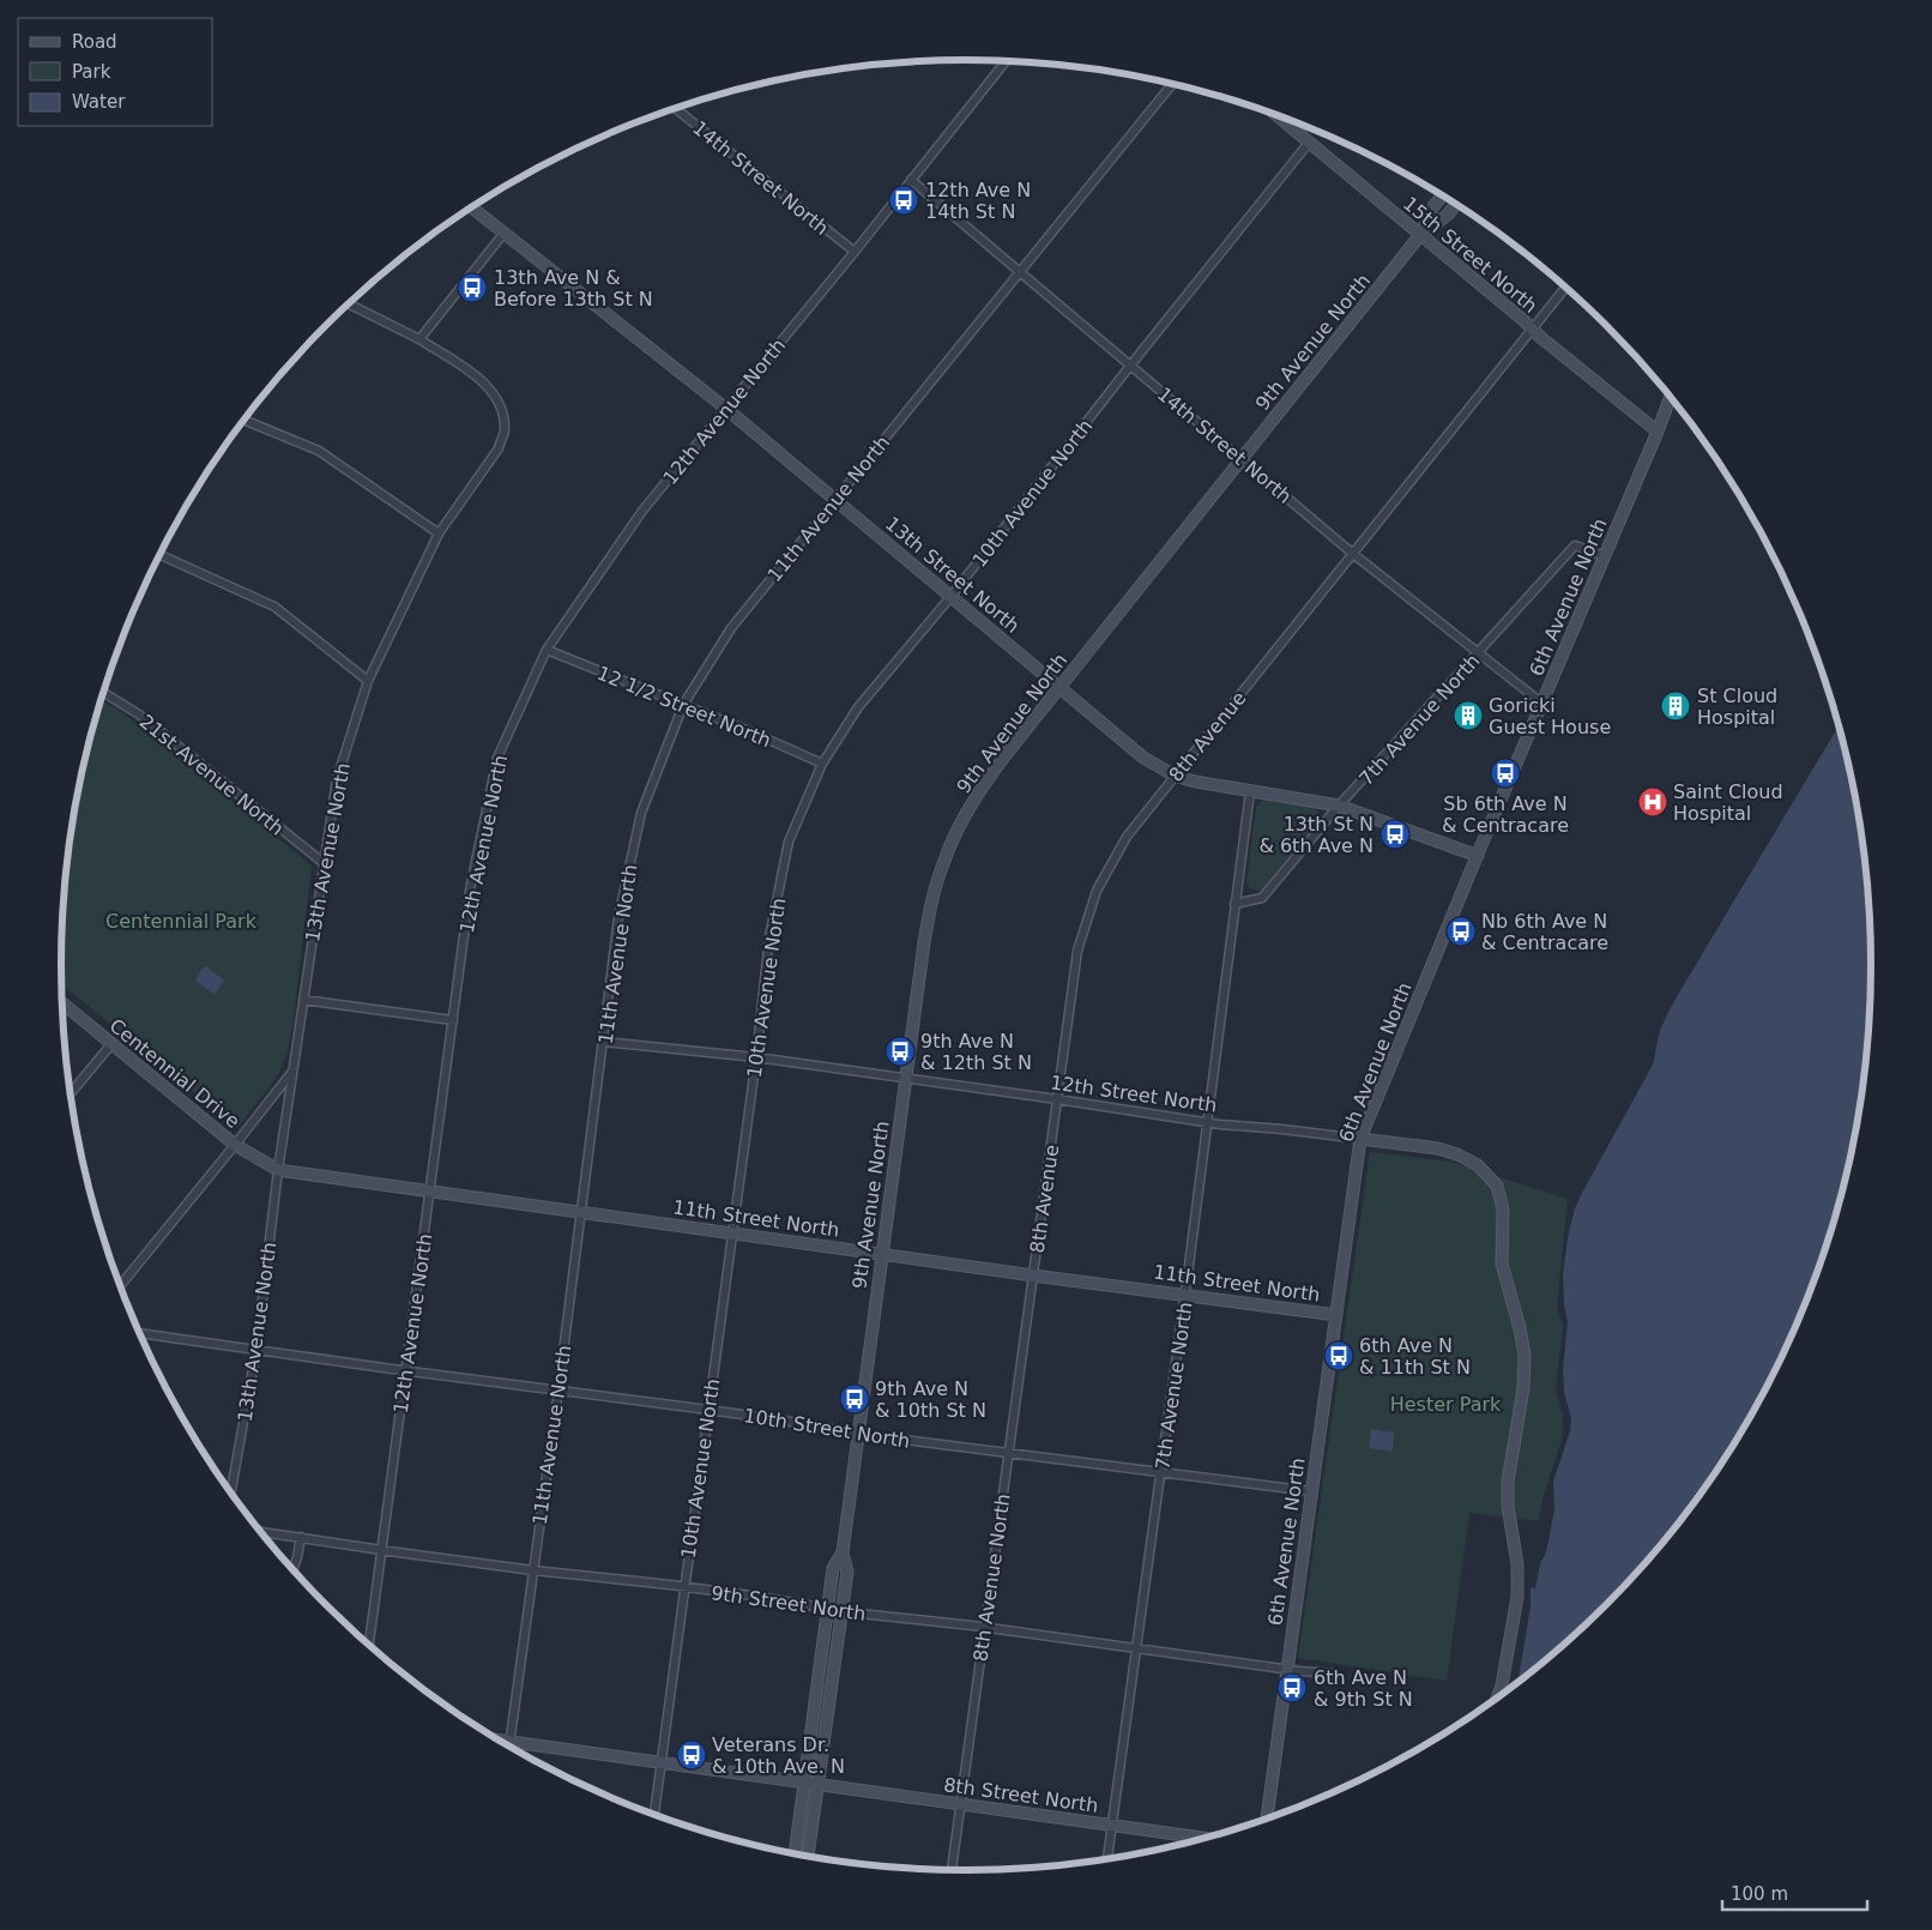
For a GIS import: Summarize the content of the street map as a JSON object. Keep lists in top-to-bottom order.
{
  "streets": {
    "street": [
      "14th Street North",
      "15th Street North",
      "9th Avenue North",
      "12th Avenue North",
      "10th Avenue North",
      "11th Avenue North",
      "13th Street North",
      "6th Avenue North",
      "12 1/2 Street North",
      "7th Avenue North",
      "8th Avenue",
      "21st Avenue North",
      "13th Avenue North",
      "Centennial Drive",
      "12th Street North",
      "11th Street North",
      "10th Street North",
      "8th Avenue North",
      "9th Street North",
      "8th Street North"
    ]
  },
  "crossings": [
    ["14th Street North", "9th Avenue North"],
    ["14th Street North", "12th Avenue North"],
    ["14th Street North", "10th Avenue North"],
    ["14th Street North", "11th Avenue North"],
    ["14th Street North", "6th Avenue North"],
    ["14th Street North", "7th Avenue North"],
    ["14th Street North", "8th Avenue"],
    ["15th Street North", "9th Avenue North"],
    ["15th Street North", "10th Avenue North"],
    ["15th Street North", "6th Avenue North"],
    ["15th Street North", "8th Avenue"],
    ["9th Avenue North", "13th Street North"],
    ["9th Avenue North", "12th Street North"],
    ["9th Avenue North", "11th Street North"],
    ["9th Avenue North", "10th Street North"],
    ["9th Avenue North", "9th Street North"],
    ["9th Avenue North", "8th Street North"],
    ["12th Avenue North", "13th Street North"],
    ["12th Avenue North", "12 1/2 Street North"],
    ["12th Avenue North", "11th Street North"],
    ["12th Avenue North", "10th Street North"],
    ["12th Avenue North", "9th Street North"],
    ["10th Avenue North", "13th Street North"],
    ["10th Avenue North", "12 1/2 Street North"],
    ["10th Avenue North", "12th Street North"],
    ["10th Avenue North", "11th Street North"],
    ["10th Avenue North", "10th Street North"],
    ["10th Avenue North", "9th Street North"],
    ["10th Avenue North", "8th Street North"],
    ["11th Avenue North", "13th Street North"],
    ["11th Avenue North", "12 1/2 Street North"],
    ["11th Avenue North", "12th Street North"],
    ["11th Avenue North", "11th Street North"],
    ["11th Avenue North", "10th Street North"],
    ["11th Avenue North", "9th Street North"],
    ["11th Avenue North", "8th Street North"],
    ["13th Street North", "6th Avenue North"],
    ["13th Street North", "7th Avenue North"],
    ["13th Street North", "8th Avenue"],
    ["6th Avenue North", "7th Avenue North"],
    ["6th Avenue North", "12th Street North"],
    ["6th Avenue North", "11th Street North"],
    ["6th Avenue North", "10th Street North"],
    ["6th Avenue North", "9th Street North"],
    ["7th Avenue North", "12th Street North"],
    ["7th Avenue North", "11th Street North"],
    ["7th Avenue North", "10th Street North"],
    ["7th Avenue North", "9th Street North"],
    ["7th Avenue North", "8th Street North"],
    ["8th Avenue", "12th Street North"],
    ["8th Avenue", "11th Street North"],
    ["8th Avenue", "8th Avenue North"],
    ["21st Avenue North", "13th Avenue North"],
    ["13th Avenue North", "Centennial Drive"],
    ["13th Avenue North", "11th Street North"],
    ["13th Avenue North", "10th Street North"],
    ["Centennial Drive", "11th Street North"],
    ["11th Street North", "8th Avenue North"],
    ["10th Street North", "8th Avenue North"],
    ["8th Avenue North", "9th Street North"],
    ["8th Avenue North", "8th Street North"]
  ],
  "parks": ["Centennial Park", "Hester Park"],
  "places": {
    "bus stop": [
      "12th Ave N 14th St N",
      "13th Ave N & Before 13th St N",
      "Sb 6th Ave N & Centracare",
      "13th St N & 6th Ave N",
      "Nb 6th Ave N & Centracare",
      "9th Ave N & 12th St N",
      "6th Ave N & 11th St N",
      "9th Ave N & 10th St N",
      "6th Ave N & 9th St N",
      "Veterans Dr. & 10th Ave. N"
    ],
    "building": ["St Cloud Hospital", "Goricki Guest House"],
    "hospital": ["Saint Cloud Hospital"]
  },
  "legend": ["Road", "Park", "Water"],
  "scale_bar": "100 m"
}
